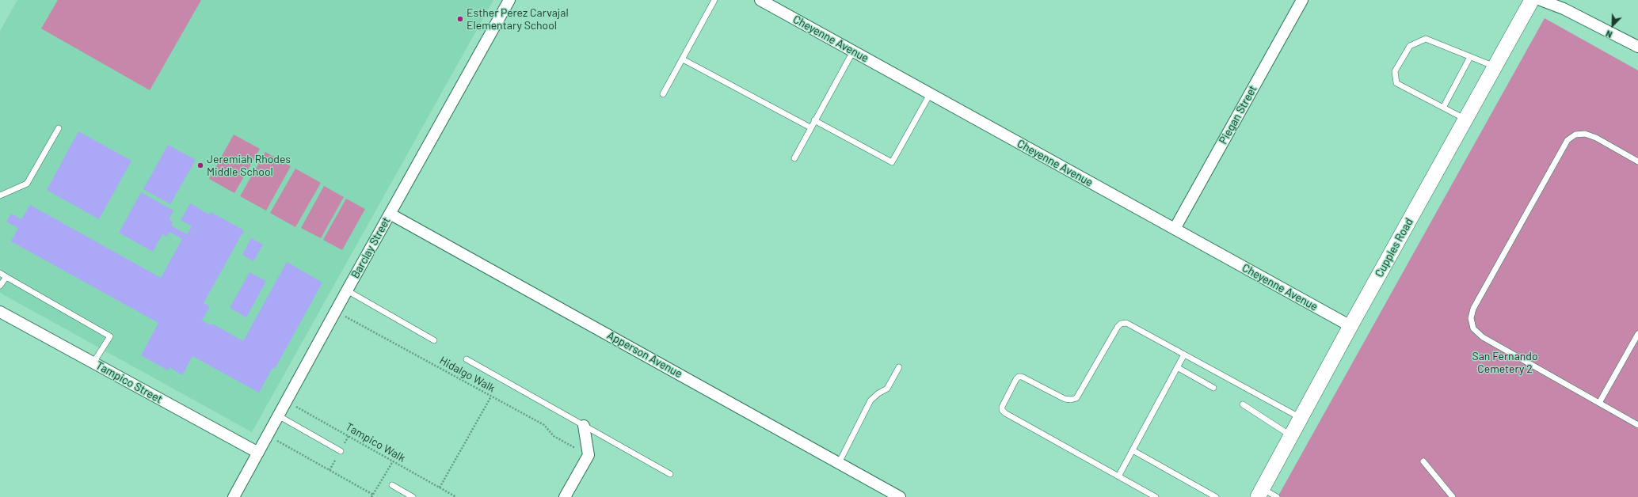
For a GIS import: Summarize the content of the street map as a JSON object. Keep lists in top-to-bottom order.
{
  "streets": {
    "street": [
      "Cheyenne Avenue",
      "Piegan Street",
      "Barclay Street",
      "Cupples Road",
      "Apperson Avenue",
      "Tampico Street"
    ],
    "path": ["Hidalgo Walk", "Tampico Walk"]
  },
  "crossings": [
    ["Cheyenne Avenue", "Piegan Street"],
    ["Cheyenne Avenue", "Cupples Road"],
    ["Barclay Street", "Apperson Avenue"],
    ["Barclay Street", "Hidalgo Walk"],
    ["Barclay Street", "Tampico Street"],
    ["Barclay Street", "Tampico Walk"]
  ],
  "parks": ["San Fernando Cemetery 2"],
  "places": ["Esther Perez Carvajal Elementary School", "Jeremiah Rhodes Middle School"],
  "north": "bottom left"
}
